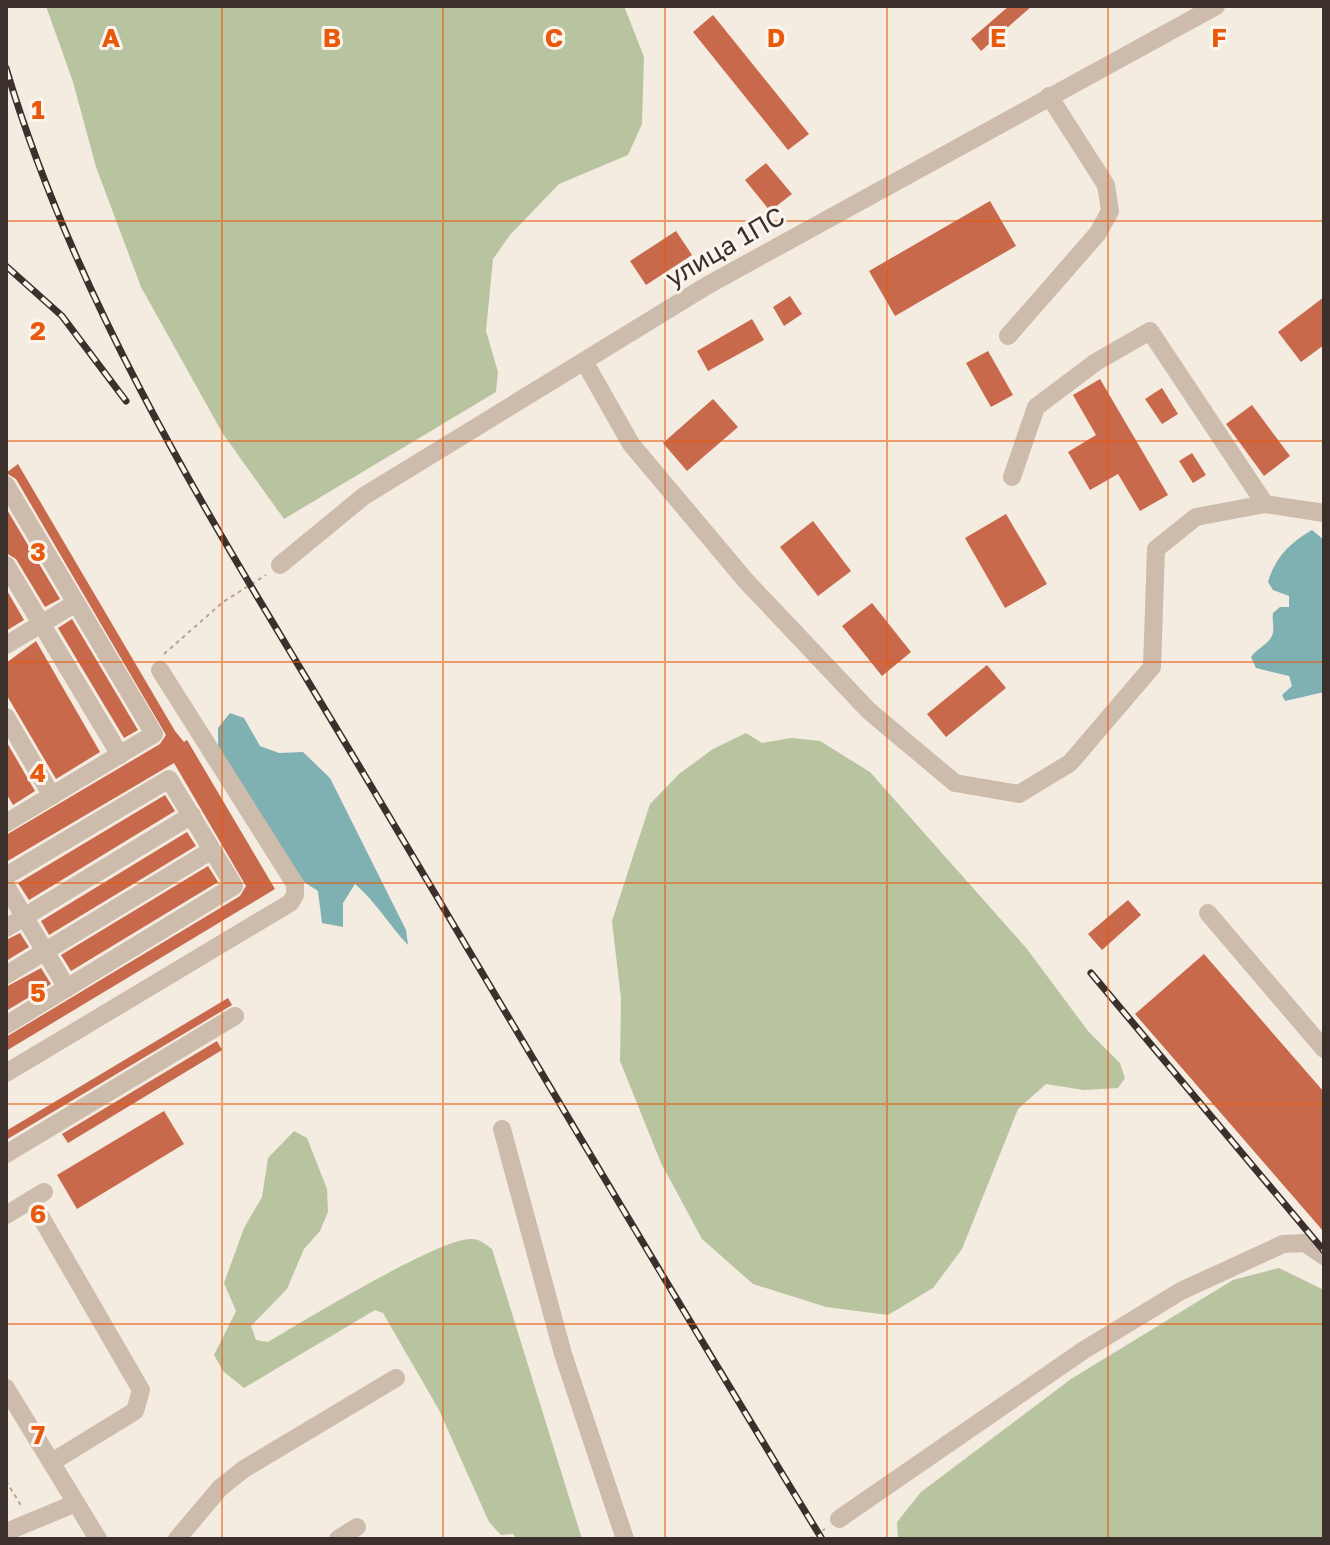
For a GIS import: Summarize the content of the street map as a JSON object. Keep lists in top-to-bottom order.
{
  "streets": {
    "street": ["улица 1ПС"]
  },
  "grid": {
    "columns": [
      "A",
      "B",
      "C",
      "D",
      "E",
      "F"
    ],
    "rows": [
      "1",
      "2",
      "3",
      "4",
      "5",
      "6",
      "7"
    ]
  }
}
